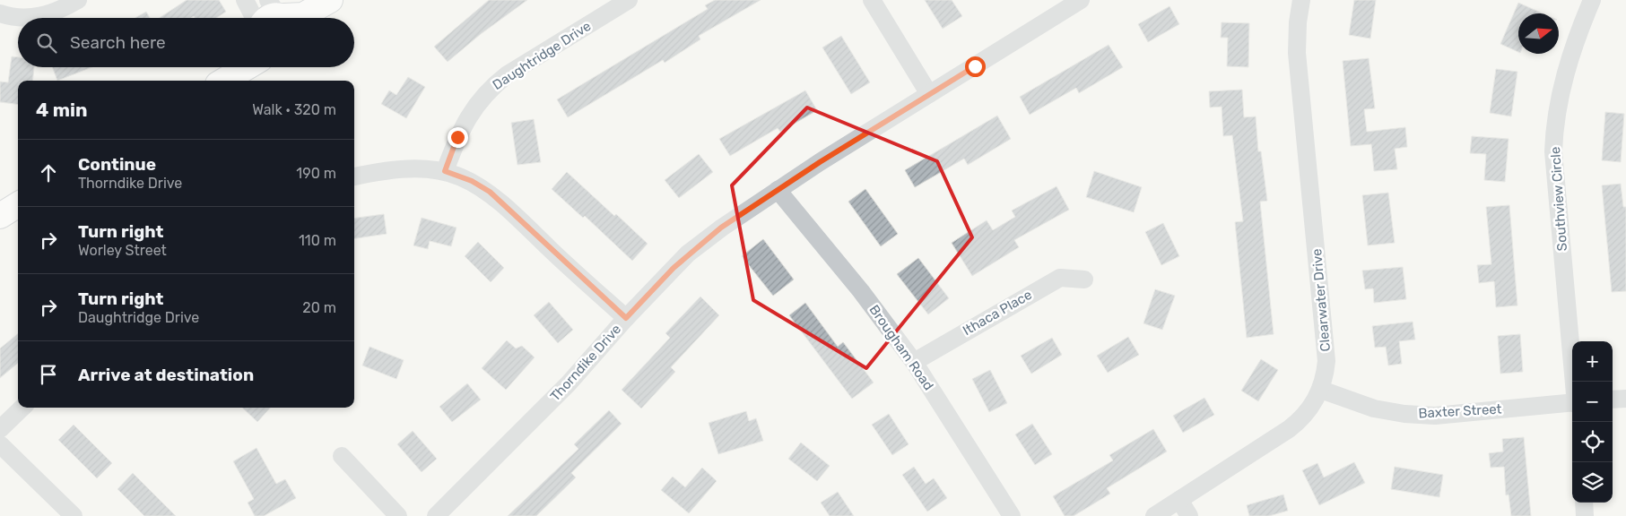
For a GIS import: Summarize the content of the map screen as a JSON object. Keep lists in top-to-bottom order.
{
  "streets": {
    "street": [
      "Daughtridge Drive",
      "Southview Circle",
      "Clearwater Drive",
      "Ithaca Place",
      "Brougham Road",
      "Thorndike Drive",
      "Baxter Street"
    ]
  },
  "crossings": [
    ["Clearwater Drive", "Baxter Street"],
    ["Ithaca Place", "Brougham Road"],
    ["Brougham Road", "Thorndike Drive"]
  ],
  "north": "right",
  "page": {
    "search": "Search here",
    "heading": ["4 min", "Walk · 320 m"],
    "list": [
      ["Continue", "Thorndike Drive", "190 m"],
      ["Turn right", "Worley Street", "110 m"],
      ["Turn right", "Daughtridge Drive", "20 m"],
      "Arrive at destination"
    ],
    "map_buttons": ["+", "−"]
  }
}
